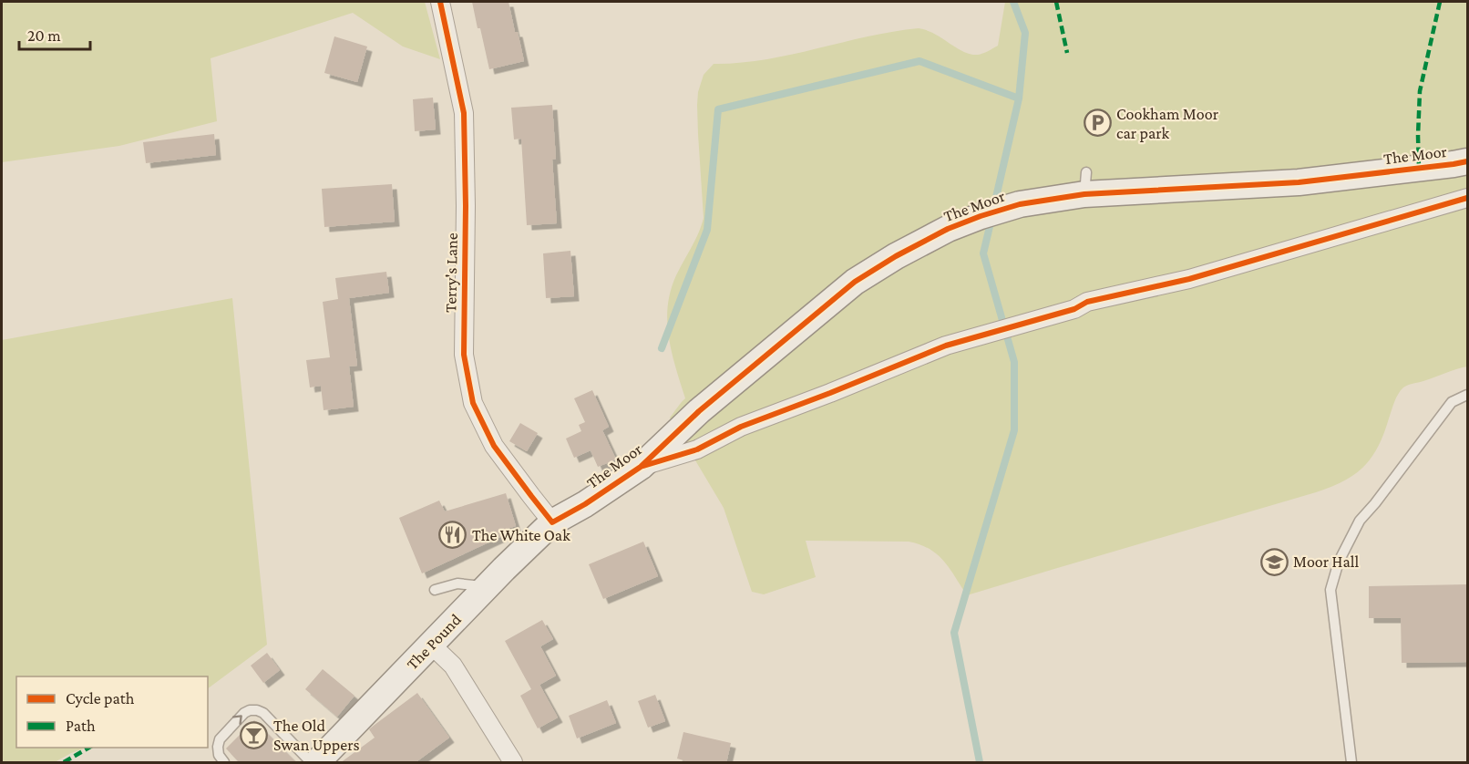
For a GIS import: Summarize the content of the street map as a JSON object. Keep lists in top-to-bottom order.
{
  "streets": {
    "main road": ["The Moor", "The Pound"],
    "street": ["Terry's Lane"]
  },
  "crossings": [
    ["The Moor", "Terry's Lane"],
    ["The Moor", "The Pound"],
    ["Terry's Lane", "The Pound"]
  ],
  "places": {
    "parking": ["Cookham Moor car park"],
    "restaurant": ["The White Oak"],
    "school or university": ["Moor Hall"],
    "bar": ["The Old Swan Uppers"]
  },
  "legend": ["Cycle path", "Path"],
  "scale_bar": "20 m"
}
